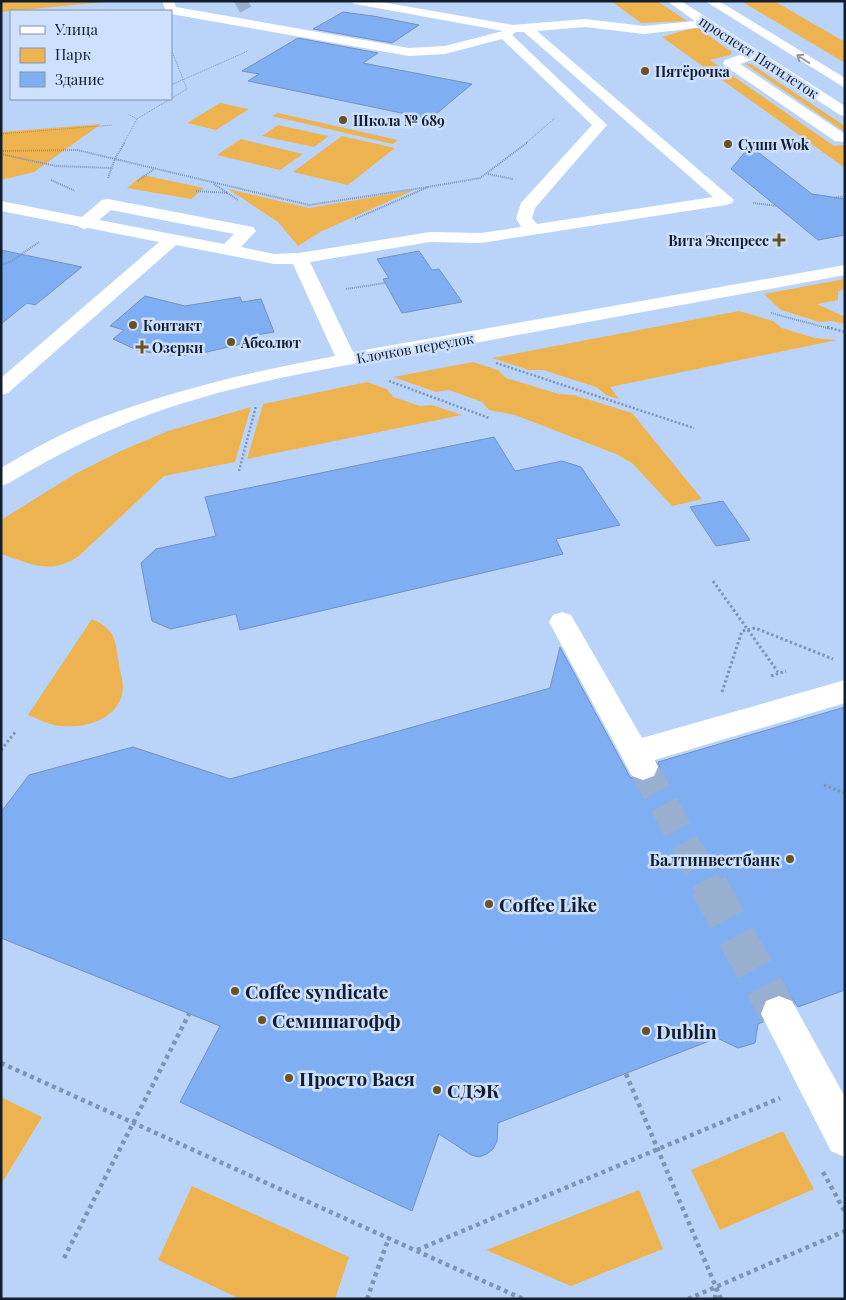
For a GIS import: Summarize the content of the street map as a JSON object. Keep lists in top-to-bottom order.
{
  "streets": {
    "street": ["проспект Пятилеток", "Клочков переулок"]
  },
  "places": {
    "other": [
      "Пятёрочка",
      "Школа № 689",
      "Суши Wok",
      "Контакт",
      "Абсолют",
      "Балтинвестбанк",
      "Coffee Like",
      "Coffee syndicate",
      "Семишагофф",
      "Dublin",
      "Просто Вася",
      "СДЭК"
    ],
    "health": ["Вита Экспресс", "Озерки"]
  },
  "legend": ["Улица", "Парк", "Здание"]
}
